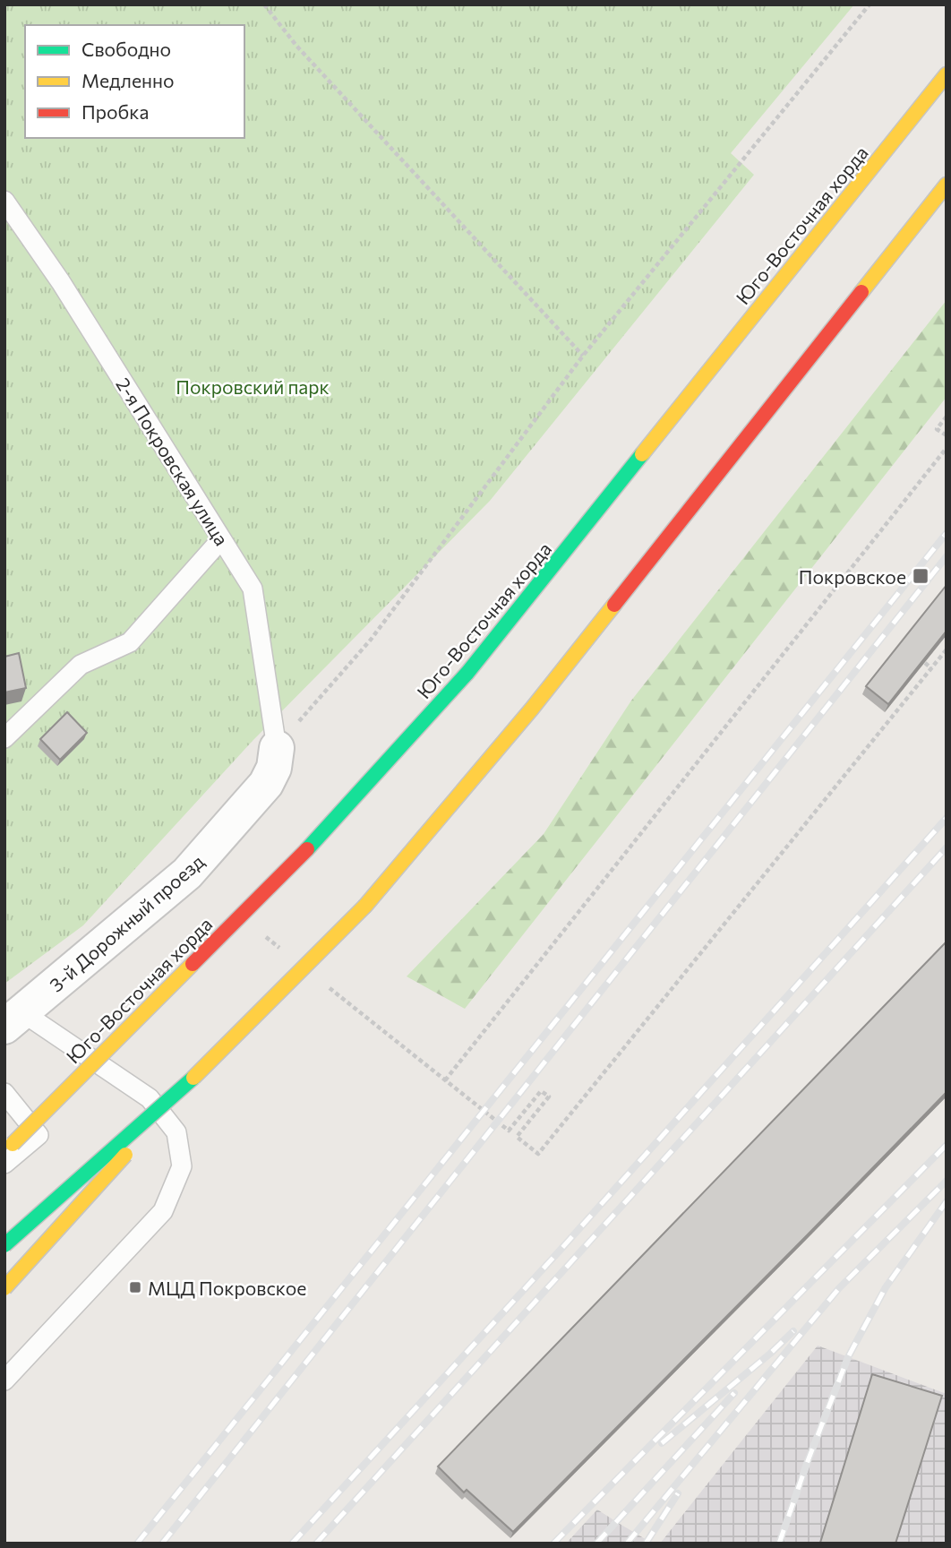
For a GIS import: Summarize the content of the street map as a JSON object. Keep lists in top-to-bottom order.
{
  "streets": {
    "main road": ["Юго-Восточная хорда"],
    "street": ["3-й Дорожный проезд"],
    "lane": ["2-я Покровская улица"]
  },
  "crossings": [
    ["2-я Покровская улица", "3-й Дорожный проезд"]
  ],
  "parks": ["Покровский парк"],
  "places": {
    "transit": ["Покровское", "МЦД Покровское"]
  },
  "legend": ["Свободно", "Медленно", "Пробка"]
}
